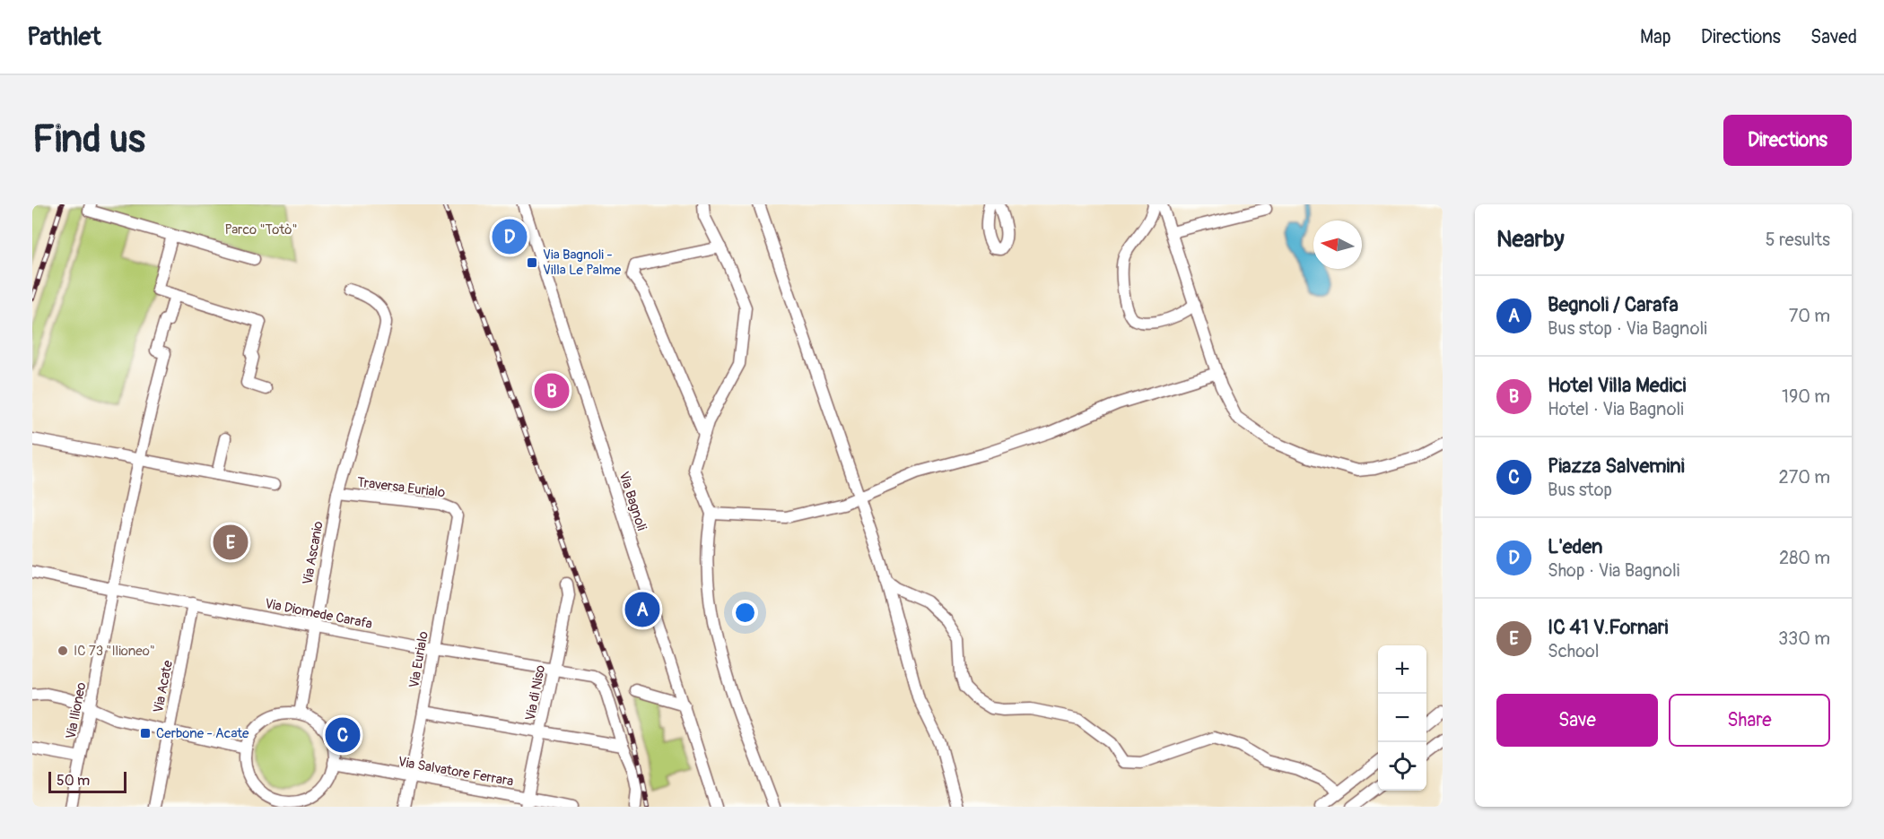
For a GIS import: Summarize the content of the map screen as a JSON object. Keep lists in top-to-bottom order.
{
  "streets": {
    "street": [
      "Traversa Eurialo",
      "Via Bagnoli",
      "Via Ascanio",
      "Via Diomede Carafa",
      "Via Eurialo",
      "Via Acate",
      "Via di Niso",
      "Via Ilioneo",
      "Via Salvatore Ferrara"
    ]
  },
  "crossings": [
    ["Traversa Eurialo", "Via Ascanio"],
    ["Traversa Eurialo", "Via Eurialo"],
    ["Via Ascanio", "Via Diomede Carafa"],
    ["Via Ascanio", "Via Salvatore Ferrara"],
    ["Via Diomede Carafa", "Via Eurialo"],
    ["Via Diomede Carafa", "Via Acate"],
    ["Via Diomede Carafa", "Via di Niso"],
    ["Via Diomede Carafa", "Via Ilioneo"],
    ["Via Eurialo", "Via Salvatore Ferrara"],
    ["Via di Niso", "Via Salvatore Ferrara"]
  ],
  "parks": ["Parco \"Totò\""],
  "places": {
    "transit": ["Via Bagnoli - Villa Le Palme", "Cerbone - Acate"],
    "other": ["IC 73 \"Ilioneo\""]
  },
  "scale_bar": "50 m",
  "north": "left",
  "page": {
    "header": "Pathlet",
    "nav": ["Map", "Directions", "Saved"],
    "buttons": [
      "Directions",
      ["Save", "Share"]
    ],
    "title": "Find us",
    "heading": ["Nearby", "5 results"],
    "pins": [
      "D",
      "B",
      "E",
      "A",
      "C"
    ],
    "list": [
      {
        "mark": "A",
        "name": "Begnoli / Carafa",
        "note": "Bus stop · Via Bagnoli",
        "value": "70 m"
      },
      {
        "mark": "B",
        "name": "Hotel Villa Medici",
        "note": "Hotel · Via Bagnoli",
        "value": "190 m"
      },
      {
        "mark": "C",
        "name": "Piazza Salvemini",
        "note": "Bus stop",
        "value": "270 m"
      },
      {
        "mark": "D",
        "name": "L'eden",
        "note": "Shop · Via Bagnoli",
        "value": "280 m"
      },
      {
        "mark": "E",
        "name": "IC 41 V.Fornari",
        "note": "School",
        "value": "330 m"
      }
    ],
    "map_buttons": ["+", "−"],
    "scale": "50 m"
  }
}
